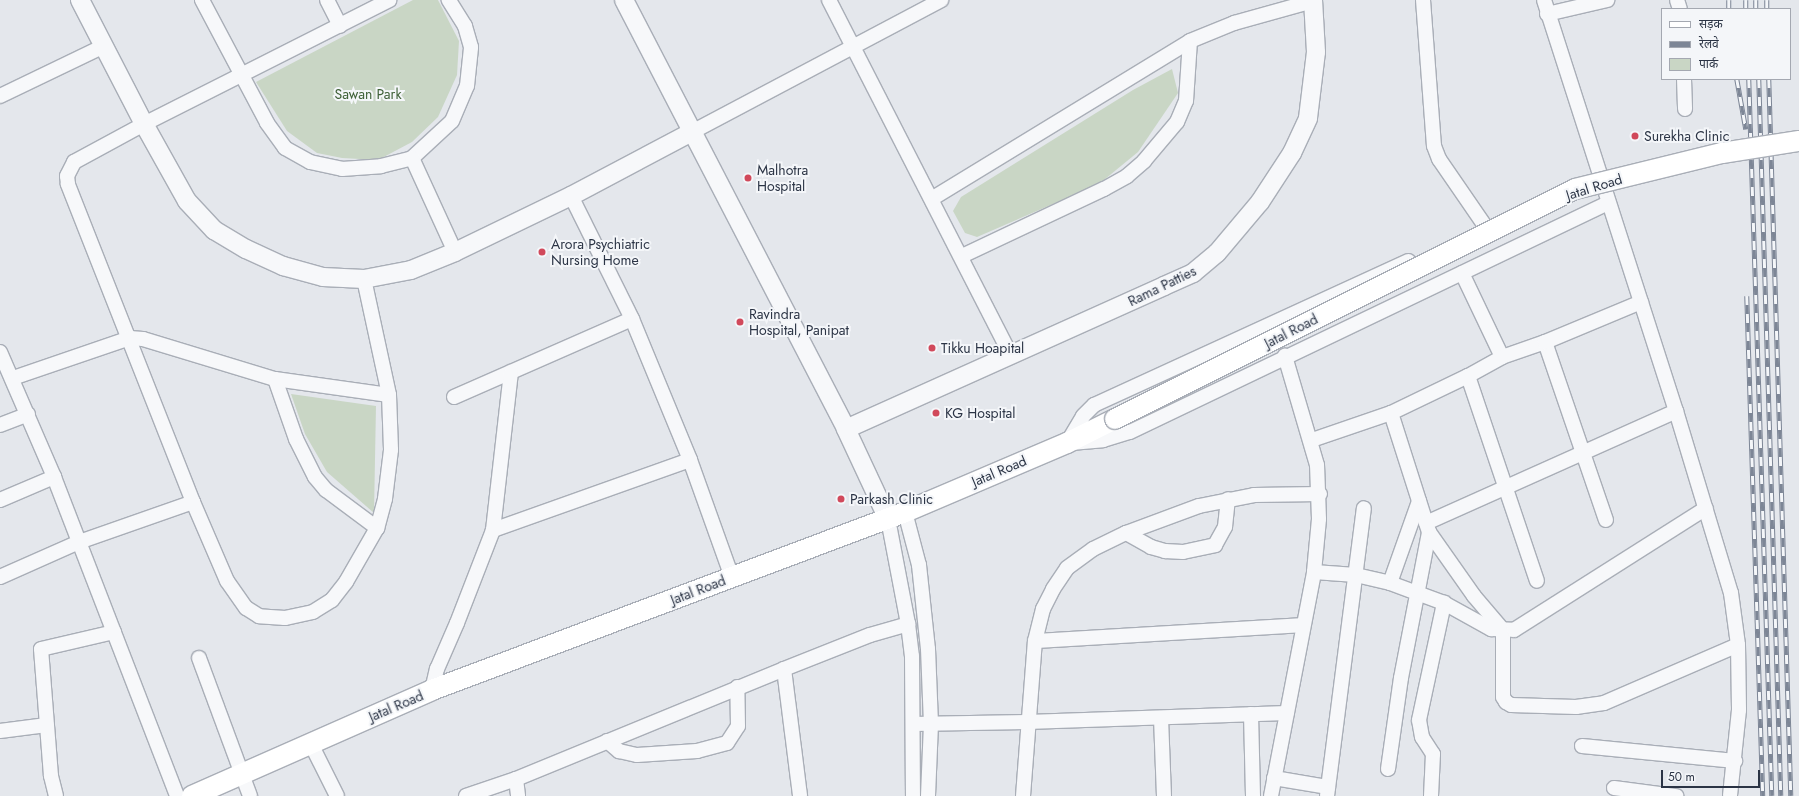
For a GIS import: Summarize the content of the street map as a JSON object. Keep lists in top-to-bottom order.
{
  "streets": {
    "main road": ["Jatal Road"],
    "street": ["Rama Patties"]
  },
  "parks": ["Sawan Park"],
  "places": [
    "Surekha Clinic",
    "Malhotra Hospital",
    "Arora Psychiatric Nursing Home",
    "Ravindra Hospital, Panipat",
    "Tikku Hoapital",
    "KG Hospital",
    "Parkash Clinic"
  ],
  "legend": ["सड़क", "रेलवे", "पार्क"],
  "scale_bar": "50 m"
}
